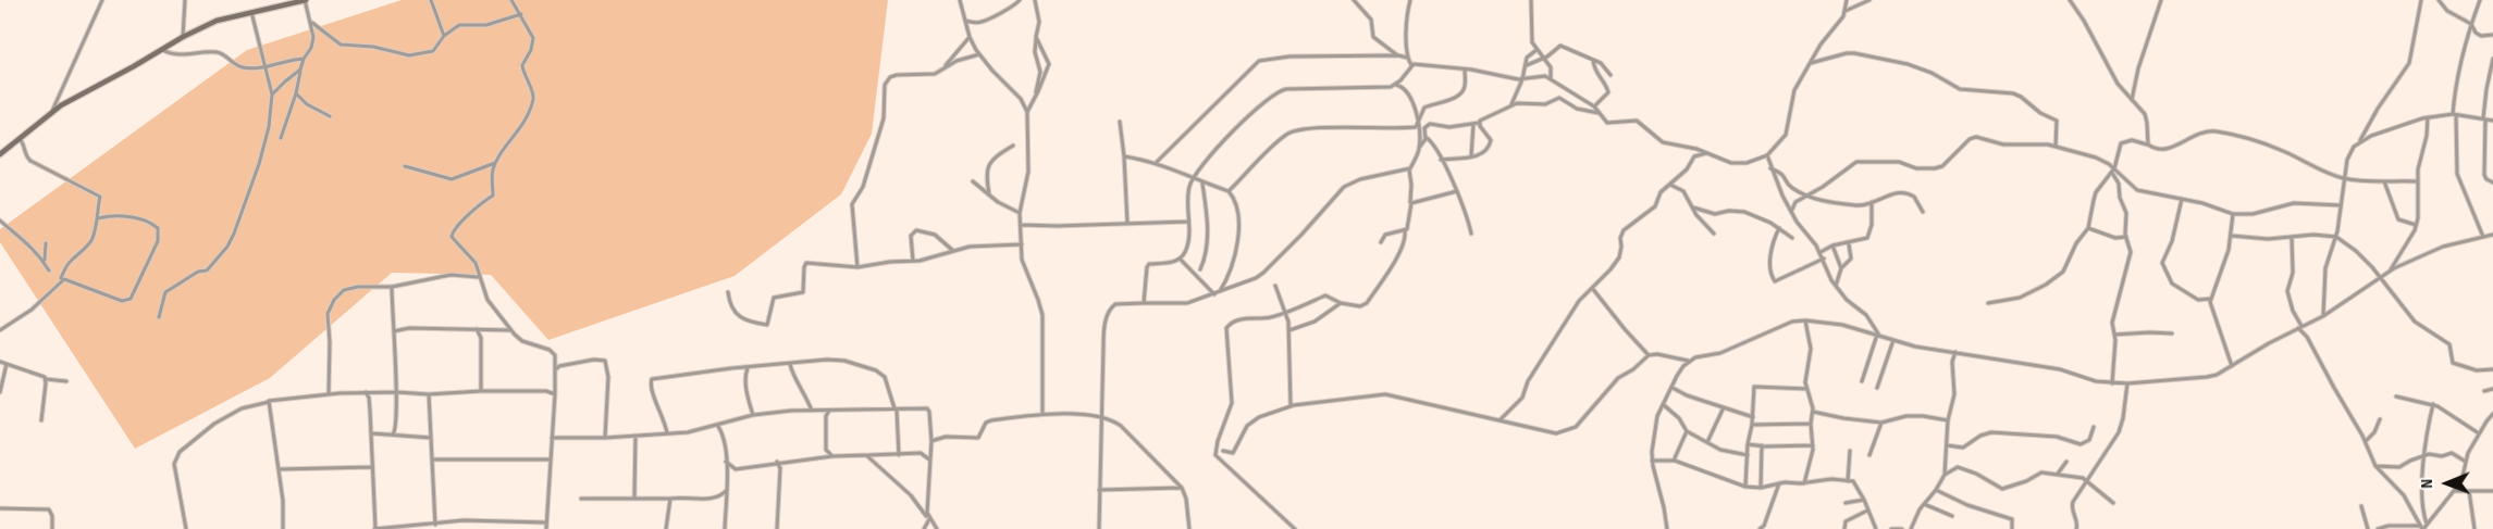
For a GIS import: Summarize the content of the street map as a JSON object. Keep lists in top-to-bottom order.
{
  "north": "left"
}
